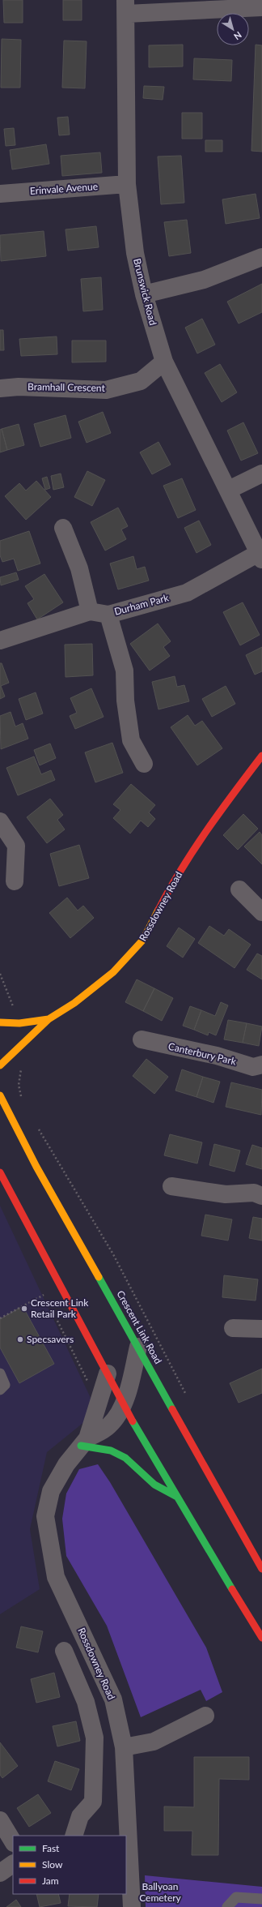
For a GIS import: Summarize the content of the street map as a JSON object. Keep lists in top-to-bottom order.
{
  "streets": {
    "main road": ["Rossdowney Road", "Crescent Link Road"],
    "street": [
      "Erinvale Avenue",
      "Brunswick Road",
      "Bramhall Crescent",
      "Durham Park",
      "Canterbury Park"
    ]
  },
  "crossings": [
    ["Erinvale Avenue", "Brunswick Road"],
    ["Brunswick Road", "Bramhall Crescent"],
    ["Brunswick Road", "Durham Park"],
    ["Rossdowney Road", "Crescent Link Road"]
  ],
  "parks": ["Ballyoan Cemetery"],
  "places": ["Crescent Link Retail Park", "Specsavers"],
  "legend": ["Fast", "Slow", "Jam"],
  "north": "bottom right"
}
